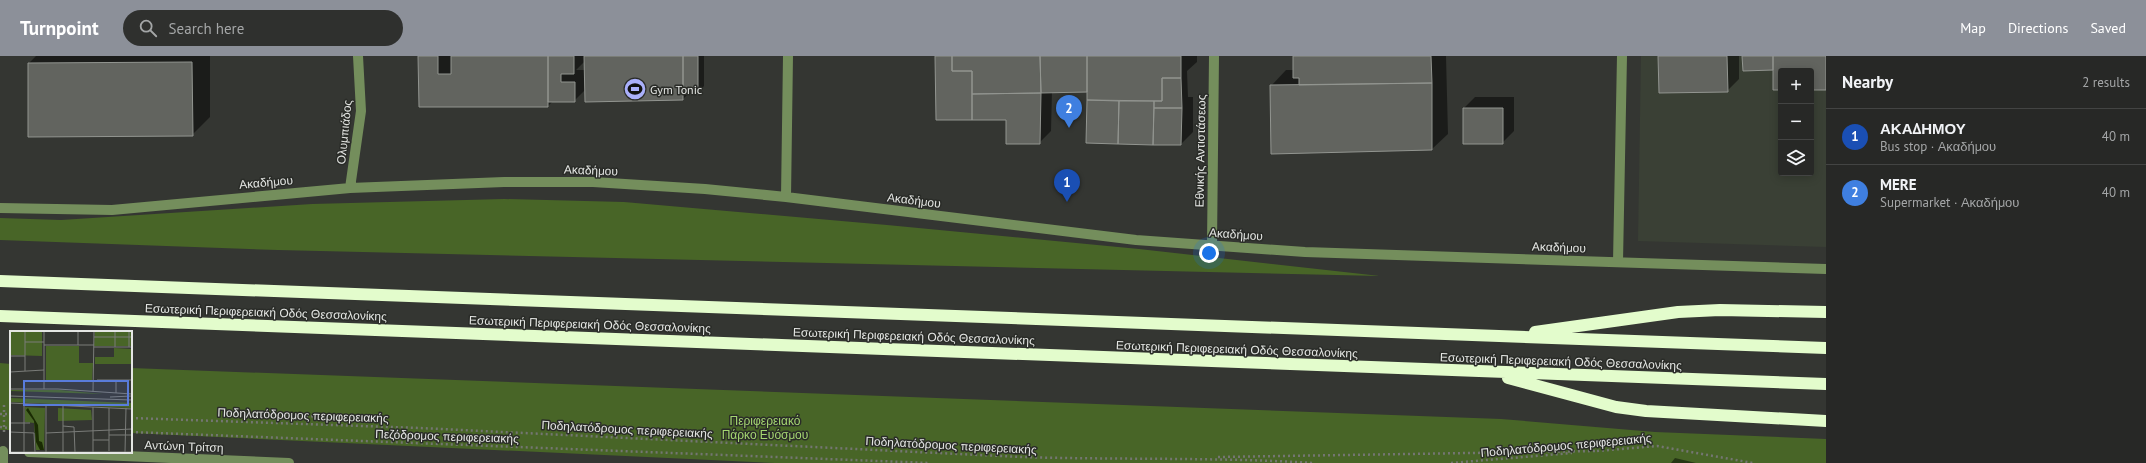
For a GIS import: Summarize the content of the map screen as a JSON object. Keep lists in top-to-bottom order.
{
  "streets": {
    "highway": ["Εσωτερική Περιφερειακή Οδός Θεσσαλονίκης"],
    "street": [
      "Ολυμπιάδος",
      "Εθνικής Αντιστάσεως",
      "Ακαδήμου",
      "Αντώνη Τρίτση"
    ],
    "path": ["Ποδηλατόδρομος περιφερειακής", "Πεζόδρομος περιφερειακής"]
  },
  "crossings": [
    ["Ολυμπιάδος", "Ακαδήμου"],
    ["Εθνικής Αντιστάσεως", "Ακαδήμου"]
  ],
  "parks": ["Περιφερειακό Πάρκο Ευόσμου"],
  "places": {
    "sports": ["Gym Tonic"]
  },
  "page": {
    "header": "Turnpoint",
    "search": "Search here",
    "nav": ["Map", "Directions", "Saved"],
    "heading": ["Nearby", "2 results"],
    "map_buttons": ["+", "−"],
    "pins": ["2", "1"],
    "list": [
      {
        "mark": "1",
        "name": "ΑΚΑΔΗΜΟΥ",
        "note": "Bus stop · Ακαδήμου",
        "value": "40 m"
      },
      {
        "mark": "2",
        "name": "MERE",
        "note": "Supermarket · Ακαδήμου",
        "value": "40 m"
      }
    ]
  }
}
